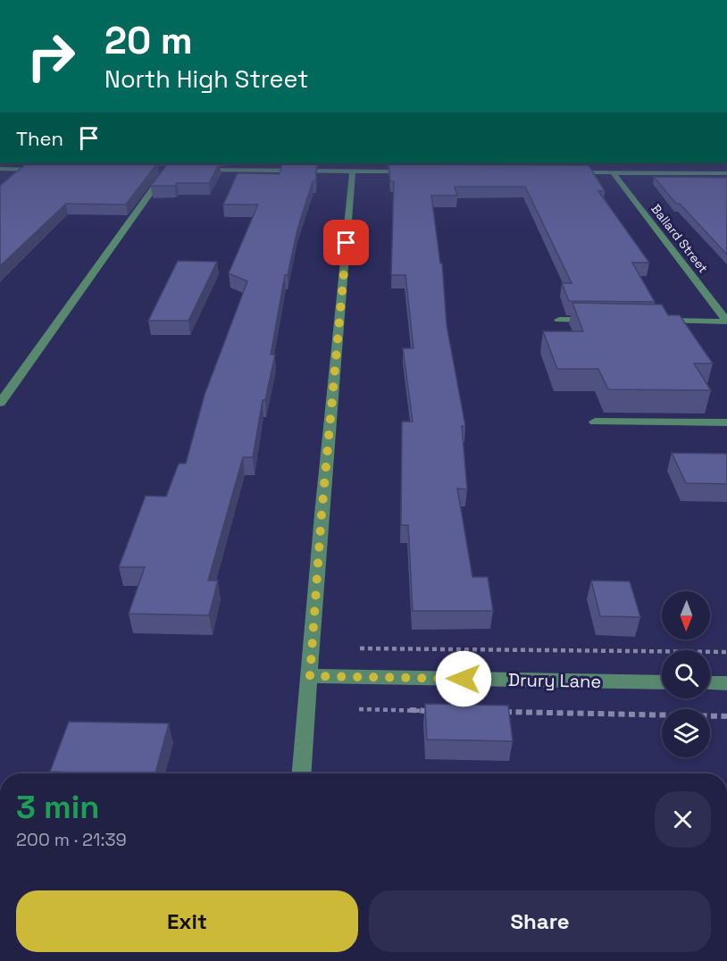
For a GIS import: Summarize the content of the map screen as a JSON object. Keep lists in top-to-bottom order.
{
  "streets": {
    "street": ["Ballard Street", "Drury Lane"]
  },
  "north": "bottom",
  "page": {
    "turn": ["20 m", "North High Street"],
    "then": "Then",
    "heading": ["3 min", "200 m · 21:39"],
    "buttons": ["Exit", "Share"]
  }
}
